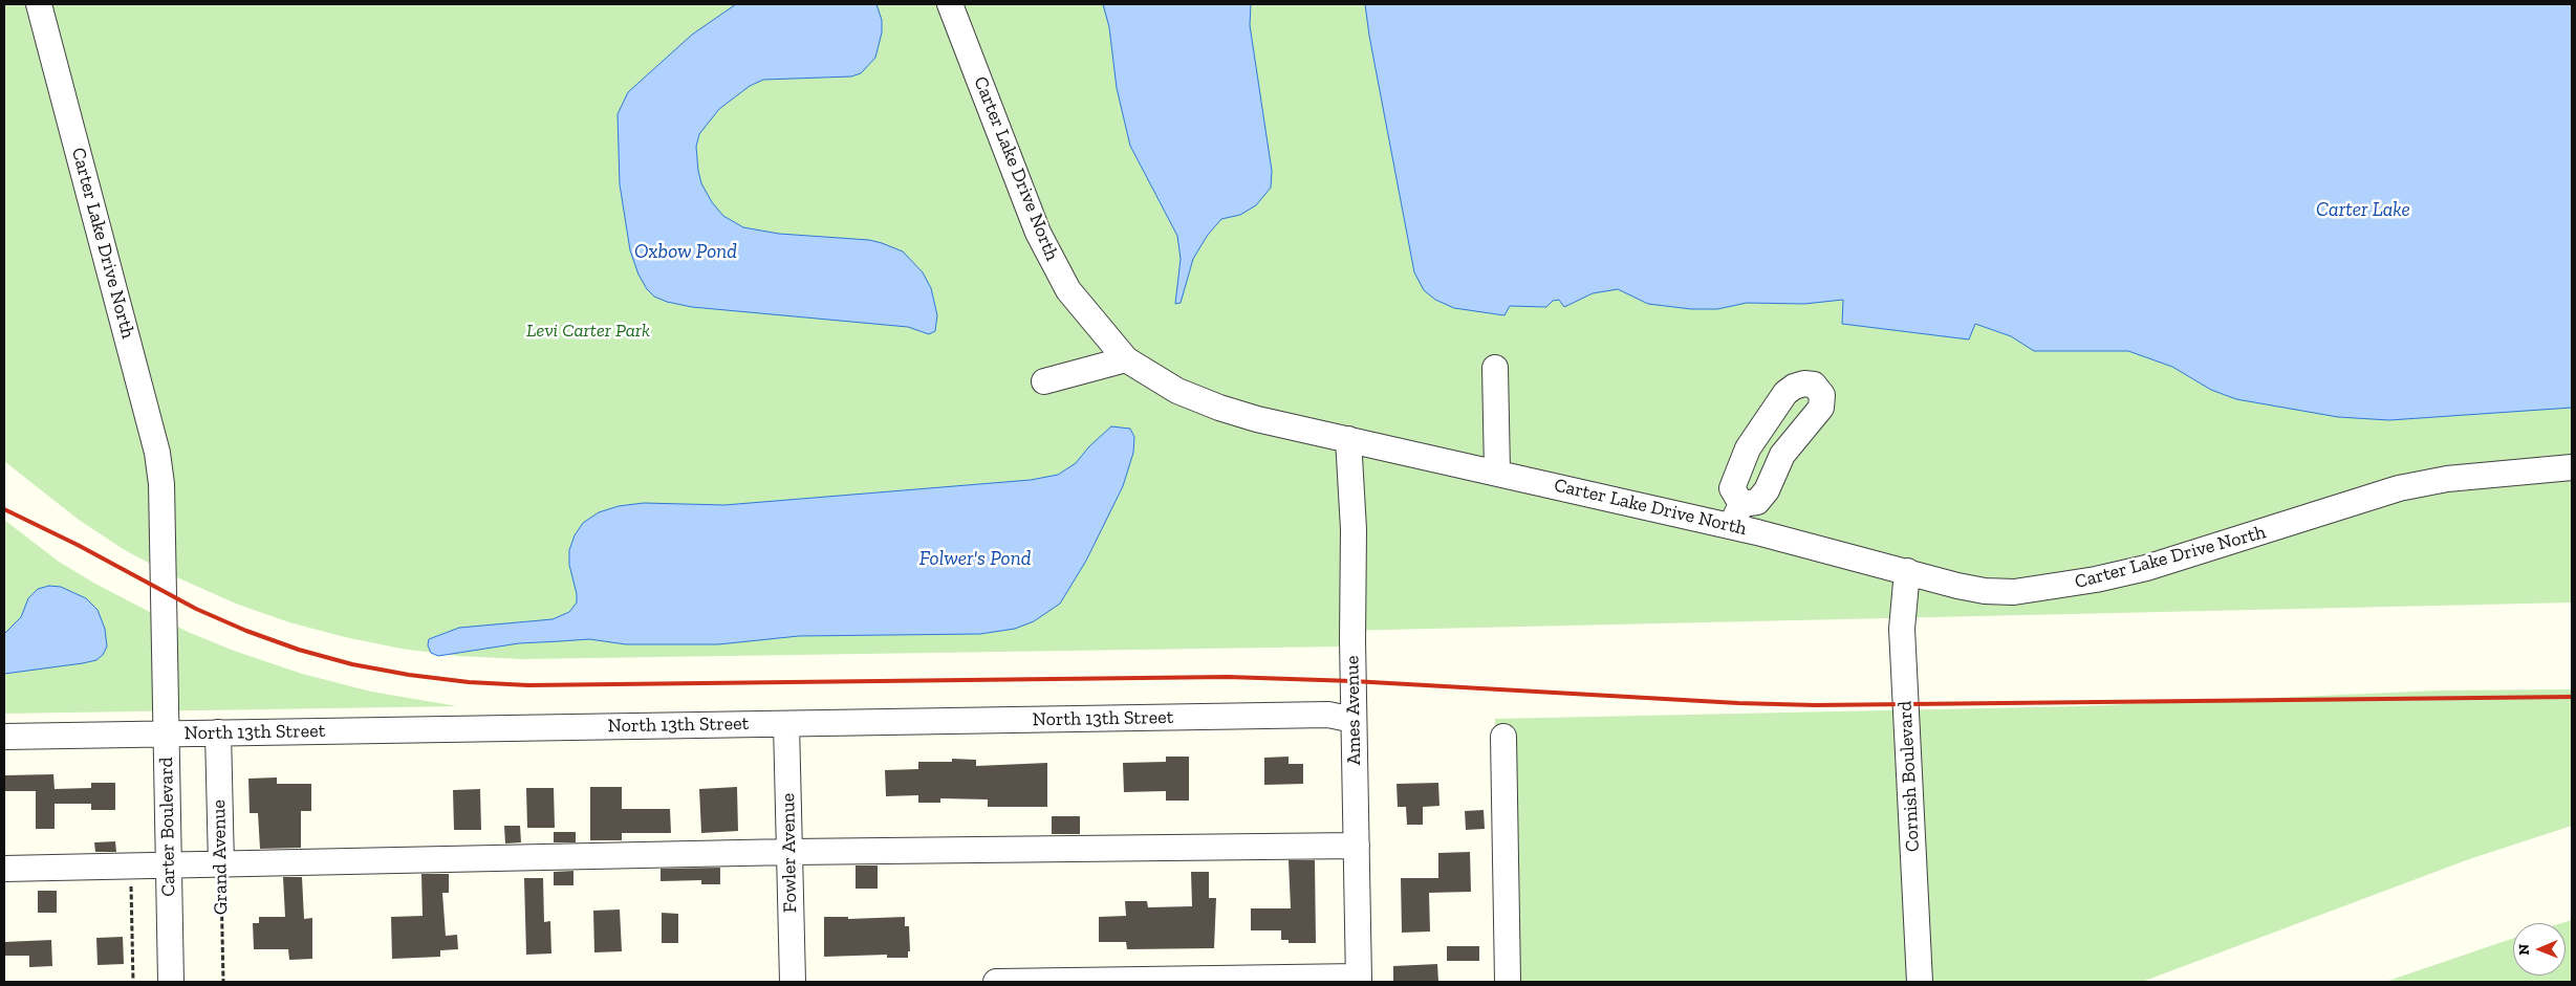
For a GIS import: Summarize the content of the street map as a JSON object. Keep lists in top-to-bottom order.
{
  "streets": {
    "street": [
      "Carter Lake Drive North",
      "Ames Avenue",
      "North 13th Street",
      "Cornish Boulevard",
      "Carter Boulevard",
      "Fowler Avenue",
      "Grand Avenue"
    ]
  },
  "crossings": [
    ["Carter Lake Drive North", "Ames Avenue"],
    ["Carter Lake Drive North", "Cornish Boulevard"],
    ["Carter Lake Drive North", "Carter Boulevard"],
    ["Ames Avenue", "North 13th Street"],
    ["North 13th Street", "Carter Boulevard"],
    ["North 13th Street", "Fowler Avenue"],
    ["North 13th Street", "Grand Avenue"]
  ],
  "water": ["Carter Lake", "Oxbow Pond", "Folwer's Pond"],
  "parks": ["Levi Carter Park"],
  "north": "left"
}
